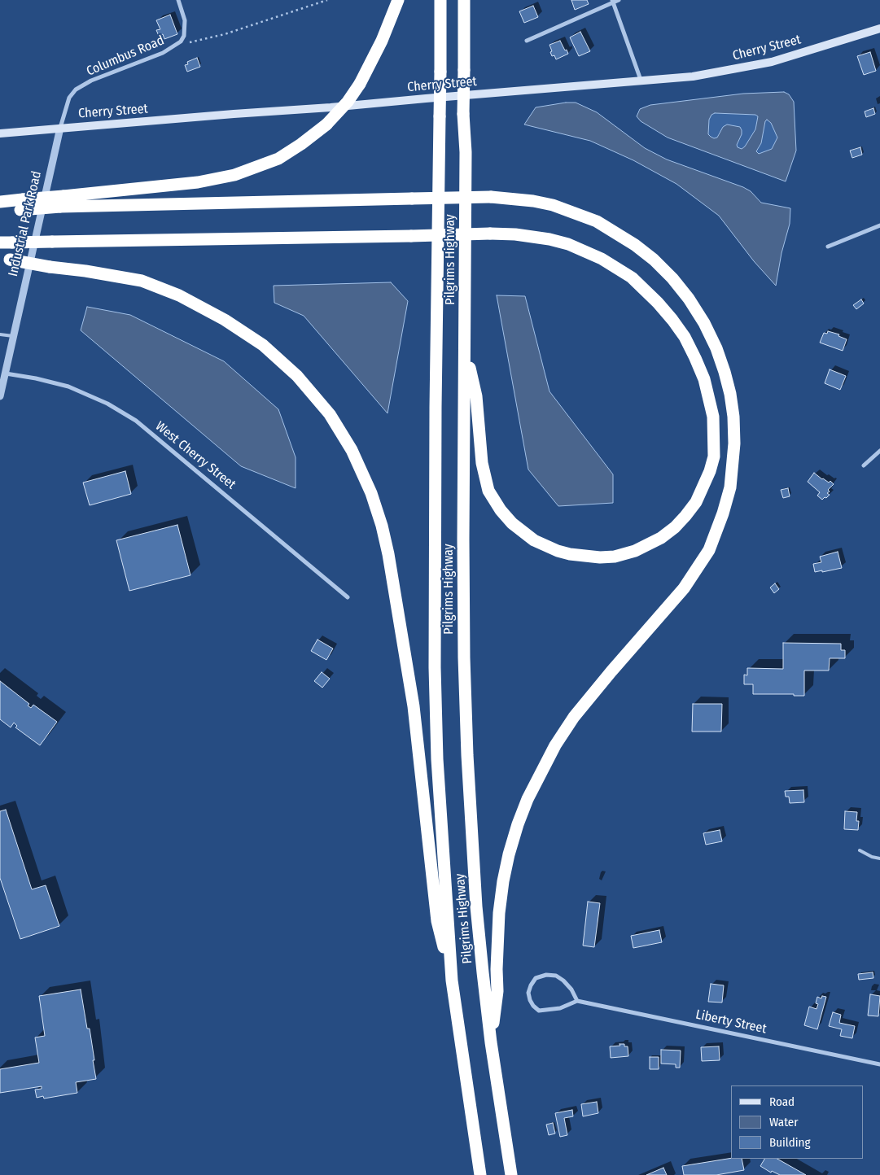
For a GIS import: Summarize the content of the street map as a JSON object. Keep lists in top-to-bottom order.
{
  "streets": {
    "highway": ["Pilgrims Highway"],
    "main road": ["Cherry Street"],
    "street": [
      "Columbus Road",
      "Industrial Park Road",
      "West Cherry Street",
      "Liberty Street"
    ]
  },
  "crossings": [
    ["Cherry Street", "Columbus Road"],
    ["Cherry Street", "Industrial Park Road"],
    ["Columbus Road", "Industrial Park Road"],
    ["Industrial Park Road", "West Cherry Street"]
  ],
  "legend": ["Road", "Water", "Building"]
}
